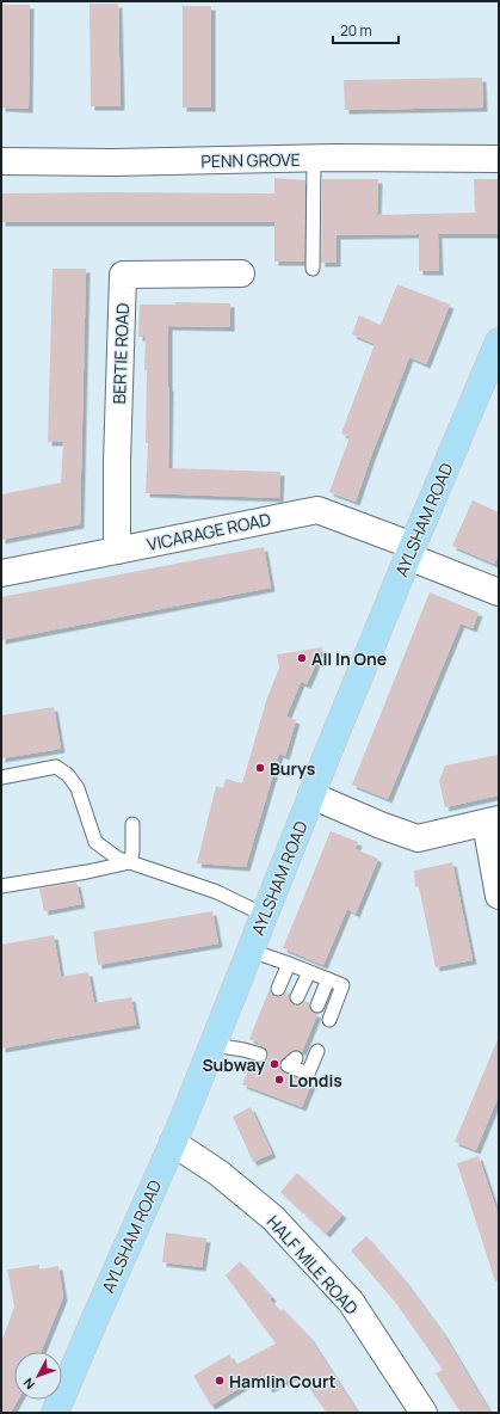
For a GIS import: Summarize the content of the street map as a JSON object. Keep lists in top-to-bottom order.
{
  "streets": {
    "main road": ["AYLSHAM ROAD"],
    "street": [
      "PENN GROVE",
      "BERTIE ROAD",
      "VICARAGE ROAD",
      "HALF MILE ROAD"
    ]
  },
  "crossings": [
    ["BERTIE ROAD", "VICARAGE ROAD"],
    ["AYLSHAM ROAD", "VICARAGE ROAD"],
    ["AYLSHAM ROAD", "HALF MILE ROAD"]
  ],
  "places": [
    "All In One",
    "Burys",
    "Subway",
    "Londis",
    "Hamlin Court"
  ],
  "scale_bar": "20 m",
  "north": "bottom left"
}
